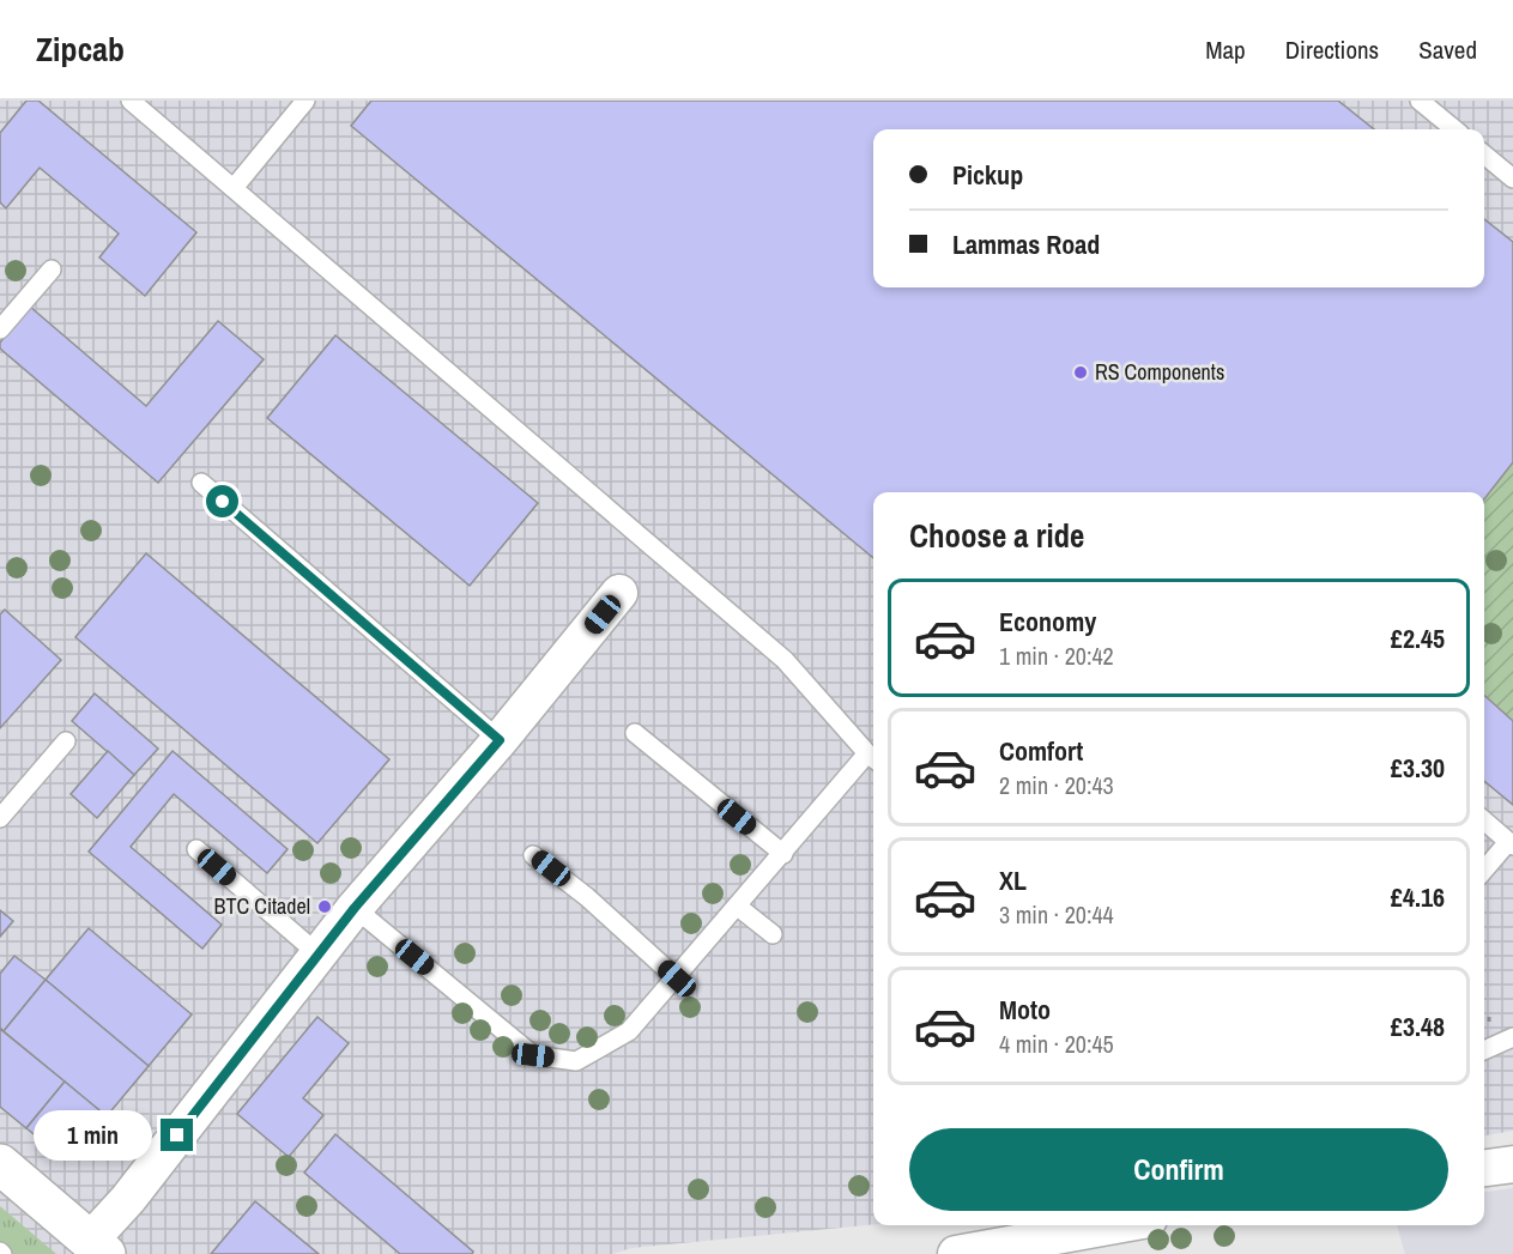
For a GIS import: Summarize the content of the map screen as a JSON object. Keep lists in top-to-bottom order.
{
  "places": ["RS Components", "BTC Citadel"],
  "page": {
    "header": "Zipcab",
    "nav": ["Map", "Directions", "Saved"],
    "banner": ["Pickup", "Lammas Road"],
    "heading": "Choose a ride",
    "list": [
      {
        "name": "Economy",
        "note": "1 min · 20:42",
        "value": "£2.45"
      },
      {
        "name": "Comfort",
        "note": "2 min · 20:43",
        "value": "£3.30"
      },
      {
        "name": "XL",
        "note": "3 min · 20:44",
        "value": "£4.16"
      },
      {
        "name": "Moto",
        "note": "4 min · 20:45",
        "value": "£3.48"
      }
    ],
    "bubble": "1 min",
    "buttons": "Confirm"
  }
}
